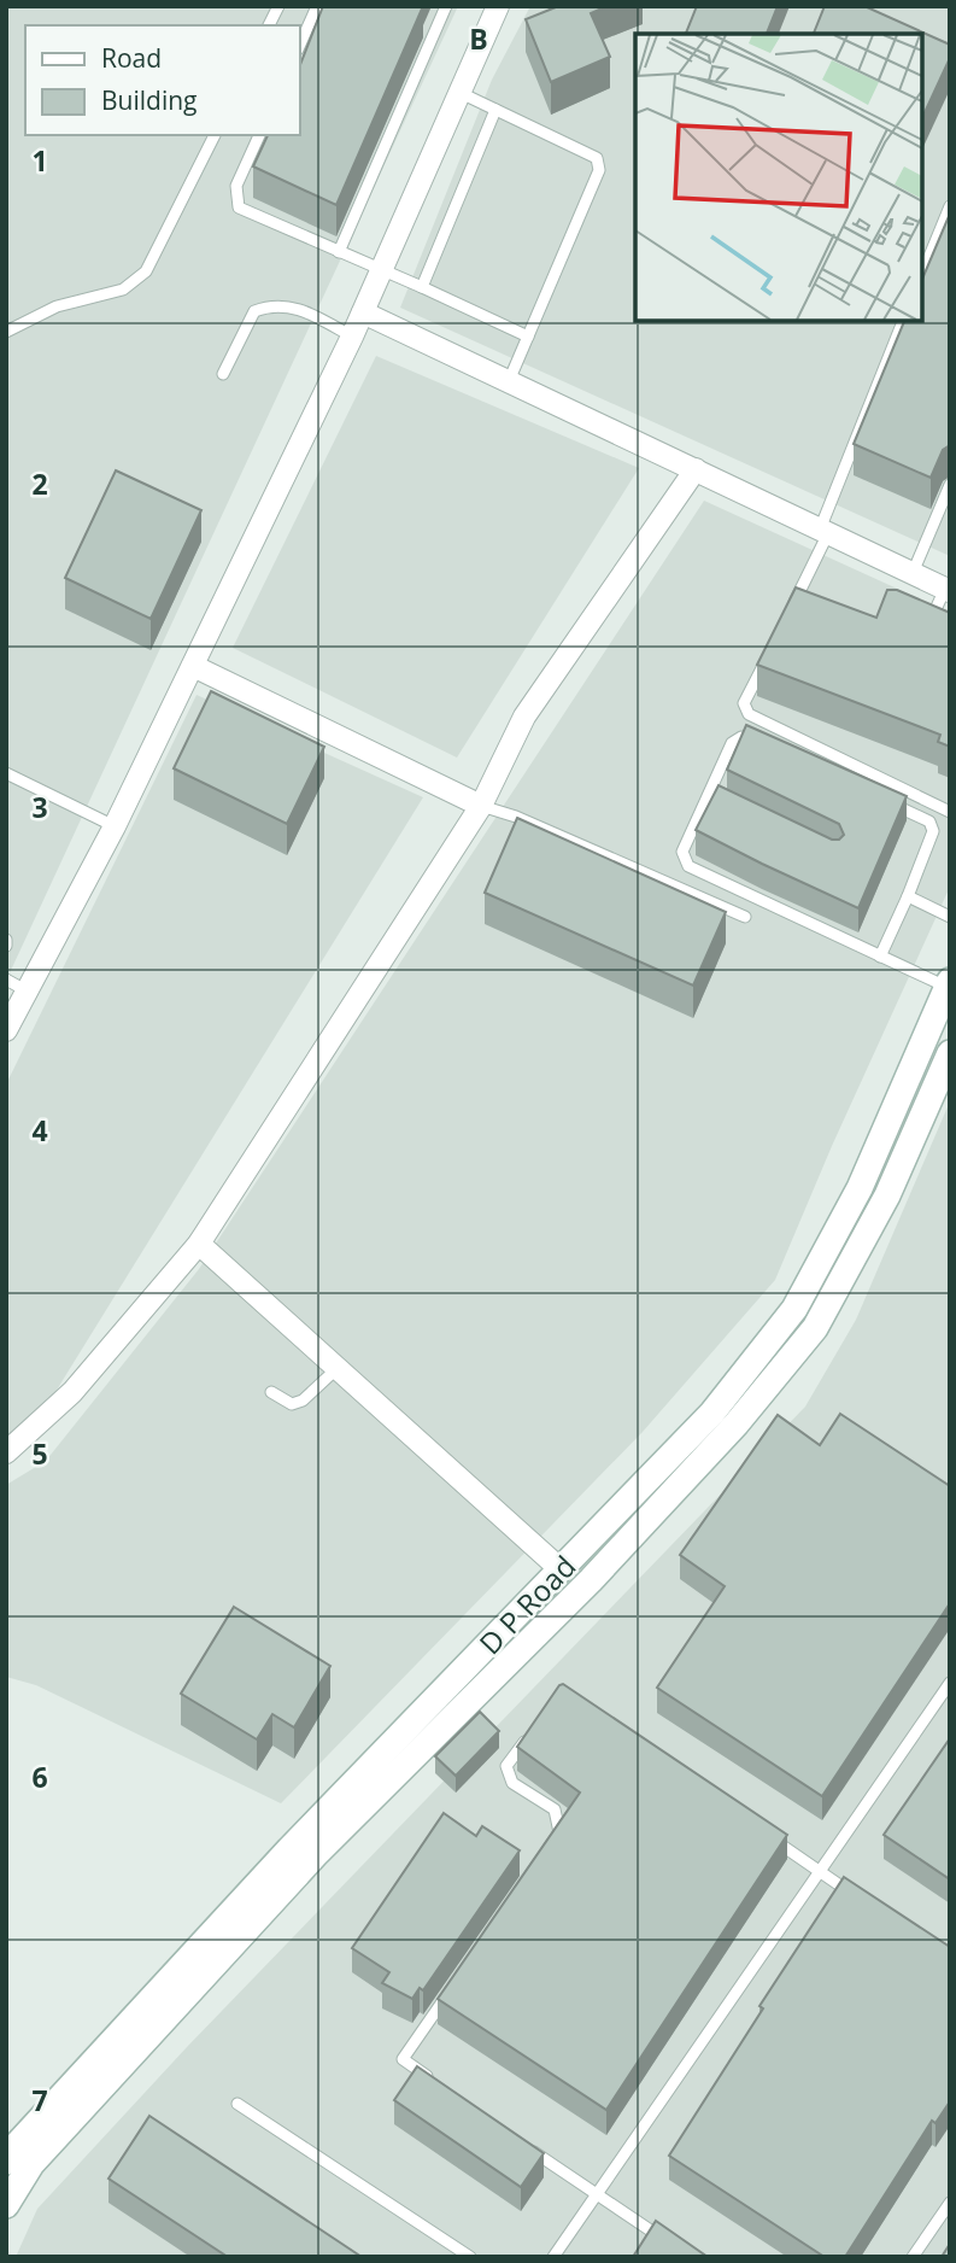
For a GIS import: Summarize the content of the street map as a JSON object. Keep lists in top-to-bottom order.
{
  "streets": {
    "street": ["D P Road"]
  },
  "legend": ["Road", "Building"],
  "grid": {
    "columns": ["B"],
    "rows": [
      "1",
      "2",
      "3",
      "4",
      "5",
      "6",
      "7"
    ]
  }
}
